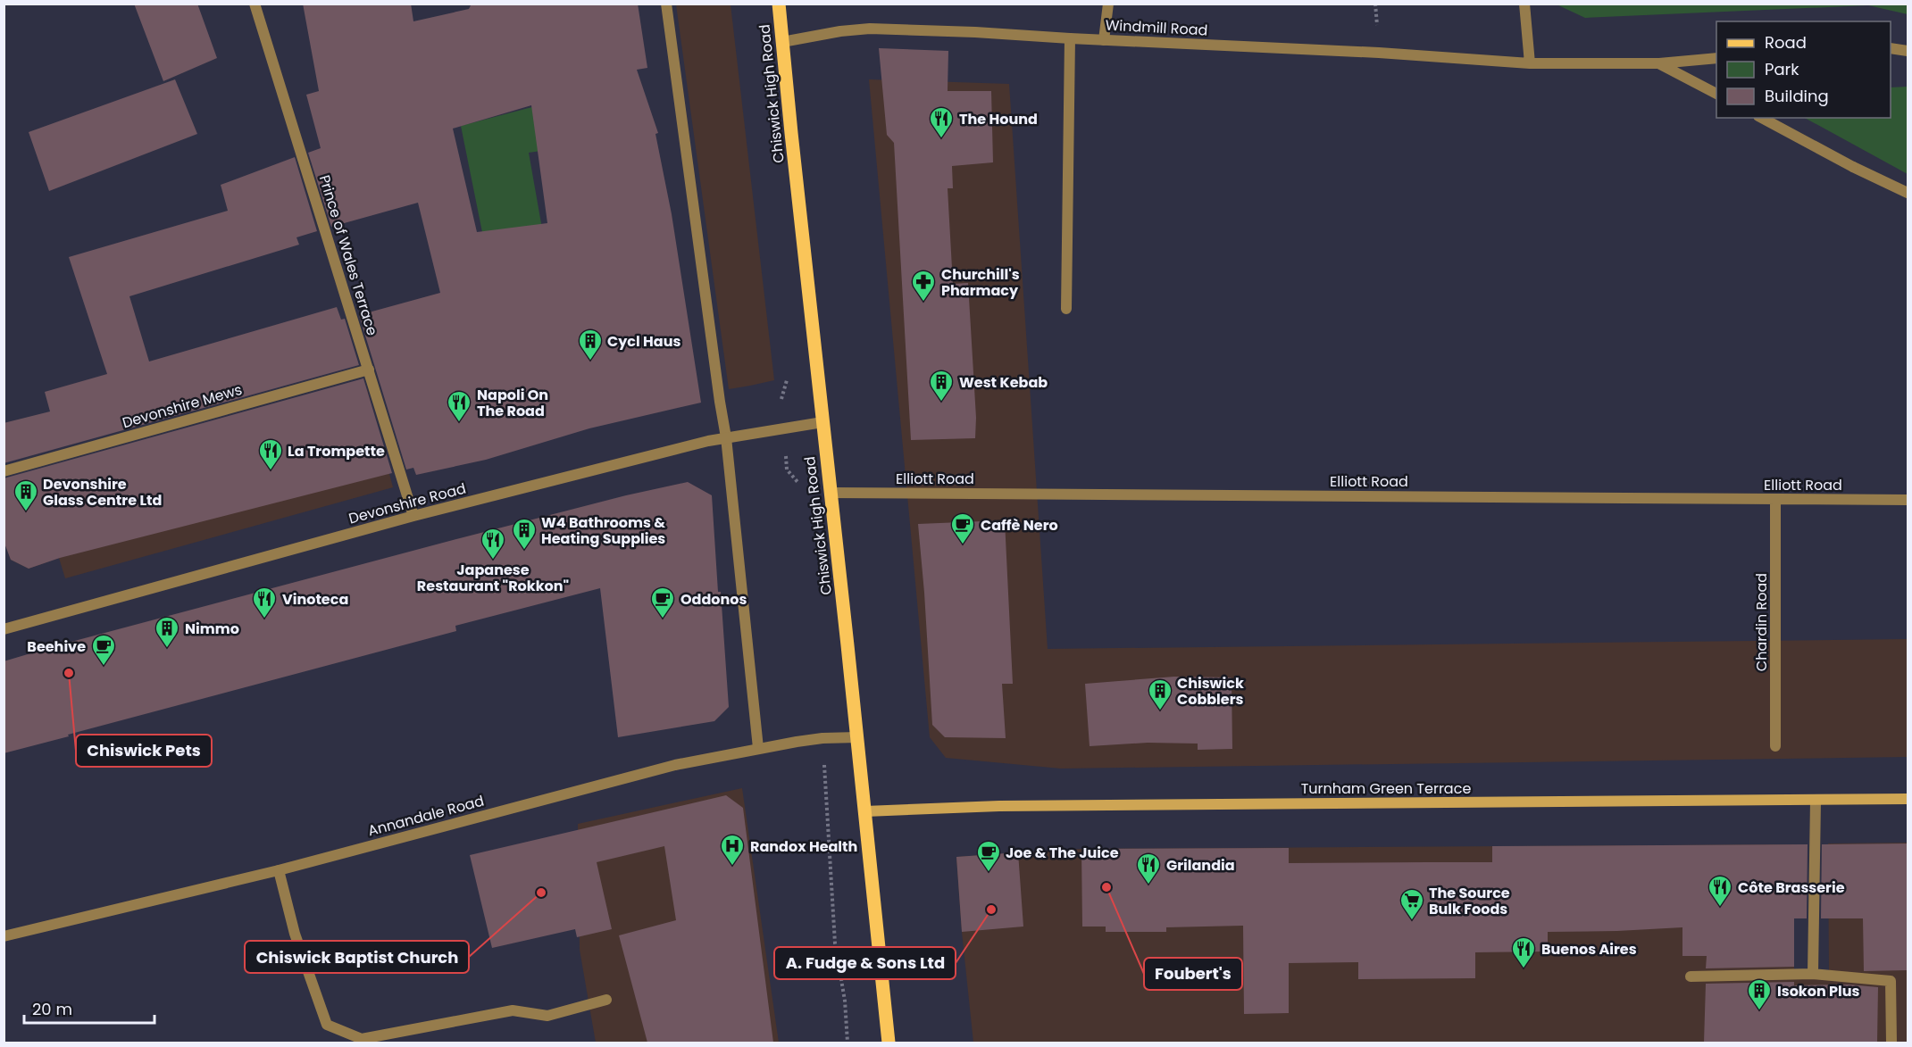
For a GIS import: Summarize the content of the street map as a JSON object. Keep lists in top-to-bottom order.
{
  "streets": {
    "main road": ["Chiswick High Road", "Turnham Green Terrace"],
    "street": [
      "Windmill Road",
      "Prince of Wales Terrace",
      "Devonshire Mews",
      "Elliott Road",
      "Devonshire Road",
      "Chardin Road",
      "Annandale Road"
    ]
  },
  "crossings": [
    ["Windmill Road", "Chiswick High Road"],
    ["Chiswick High Road", "Elliott Road"],
    ["Chiswick High Road", "Devonshire Road"],
    ["Chiswick High Road", "Turnham Green Terrace"],
    ["Chiswick High Road", "Annandale Road"],
    ["Prince of Wales Terrace", "Devonshire Mews"],
    ["Prince of Wales Terrace", "Devonshire Road"],
    ["Elliott Road", "Chardin Road"]
  ],
  "places": {
    "restaurant": [
      "The Hound",
      "Napoli On The Road",
      "La Trompette",
      "Japanese Restaurant \"Rokkon\"",
      "Vinoteca",
      "Grilandia",
      "Côte Brasserie",
      "Buenos Aires"
    ],
    "pharmacy": ["Churchill's Pharmacy"],
    "building": [
      "Cycl Haus",
      "West Kebab",
      "Devonshire Glass Centre Ltd",
      "W4 Bathrooms & Heating Supplies",
      "Nimmo",
      "Chiswick Cobblers",
      "Isokon Plus"
    ],
    "cafe": [
      "Caffè Nero",
      "Oddonos",
      "Beehive",
      "Joe & The Juice"
    ],
    "other": [
      "Chiswick Pets",
      "Foubert's",
      "Chiswick Baptist Church",
      "A. Fudge & Sons Ltd"
    ],
    "hospital": ["Randox Health"],
    "supermarket": ["The Source Bulk Foods"]
  },
  "legend": ["Road", "Park", "Building"],
  "scale_bar": "20 m"
}
